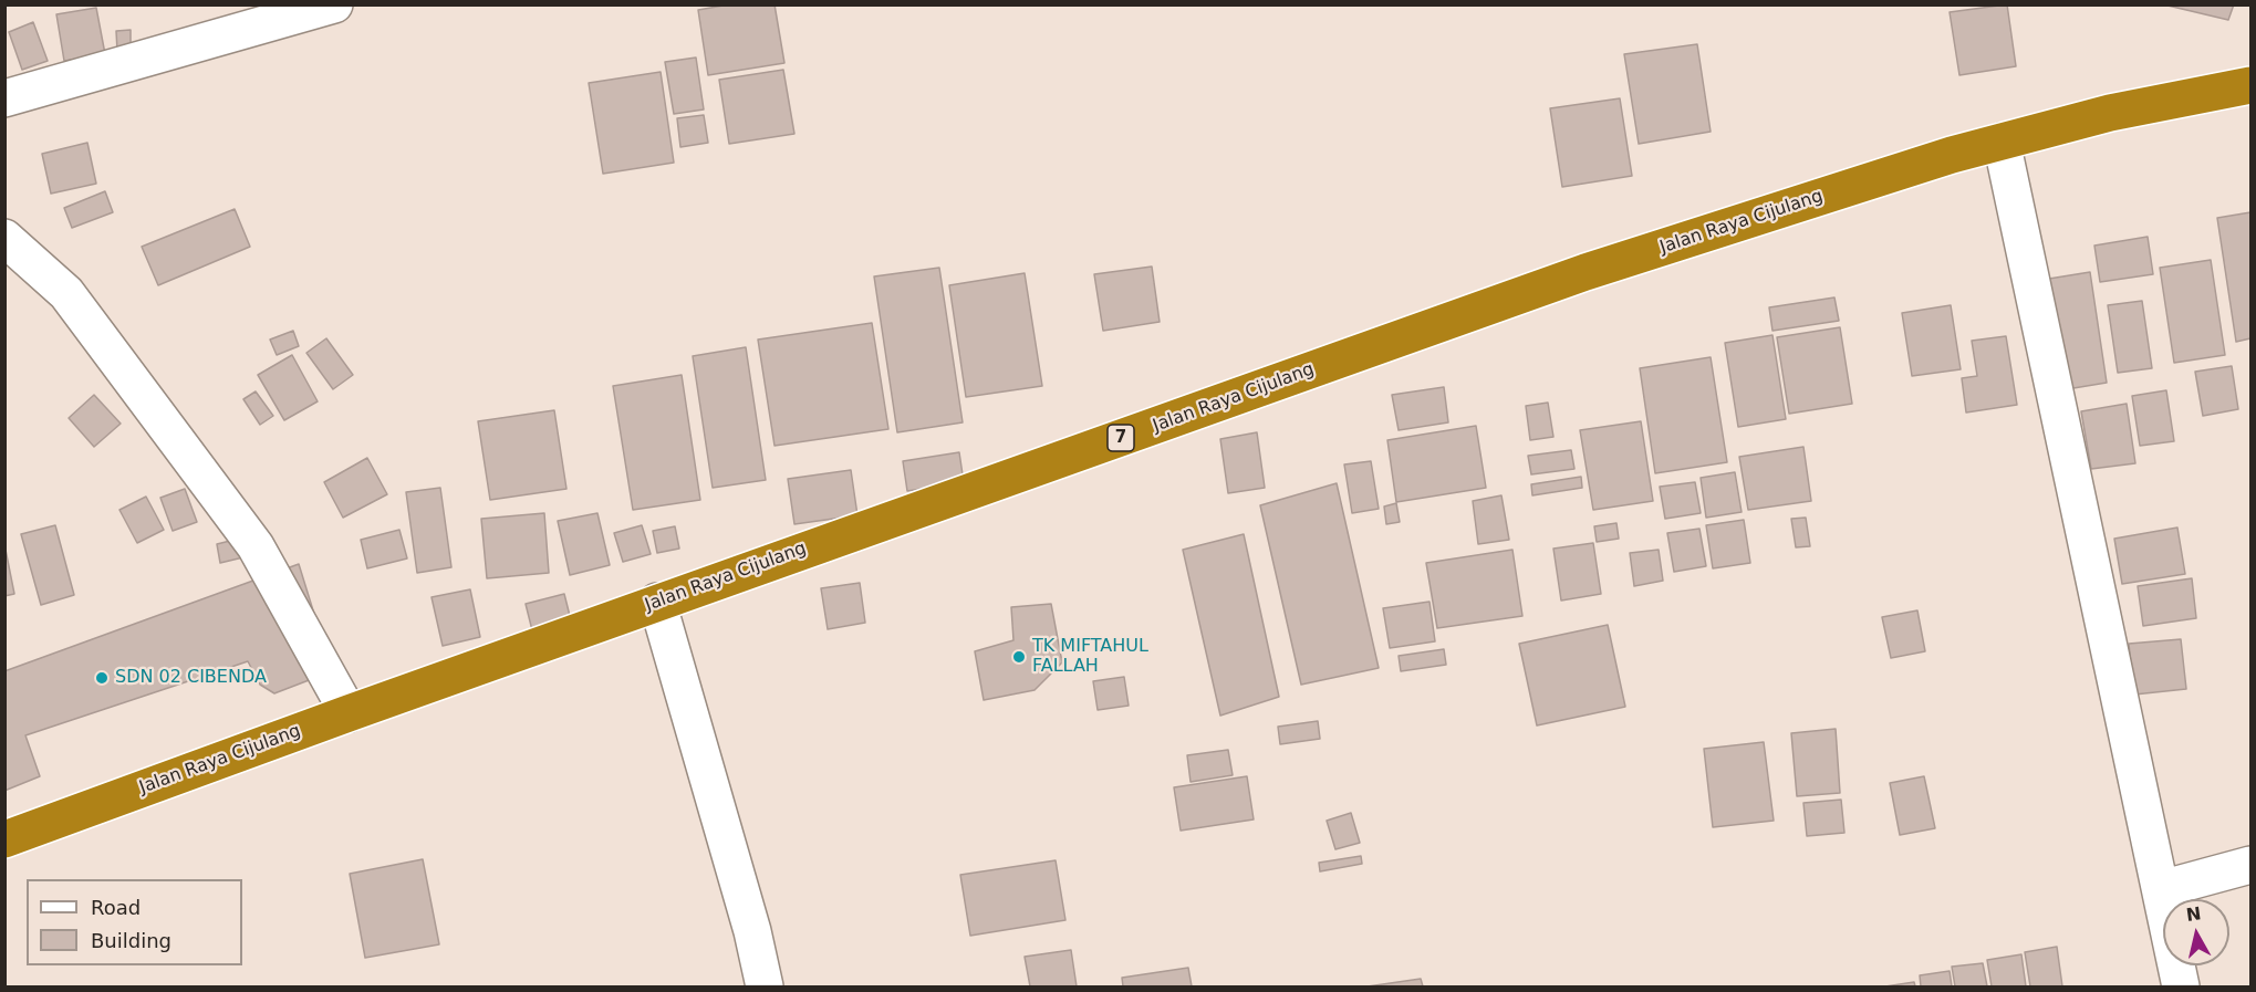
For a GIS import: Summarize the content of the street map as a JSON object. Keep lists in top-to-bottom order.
{
  "streets": {
    "highway": ["Jalan Raya Cijulang", "7"]
  },
  "places": ["TK MIFTAHUL FALLAH", "SDN 02 CIBENDA"],
  "legend": ["Road", "Building"],
  "north": "top"
}
